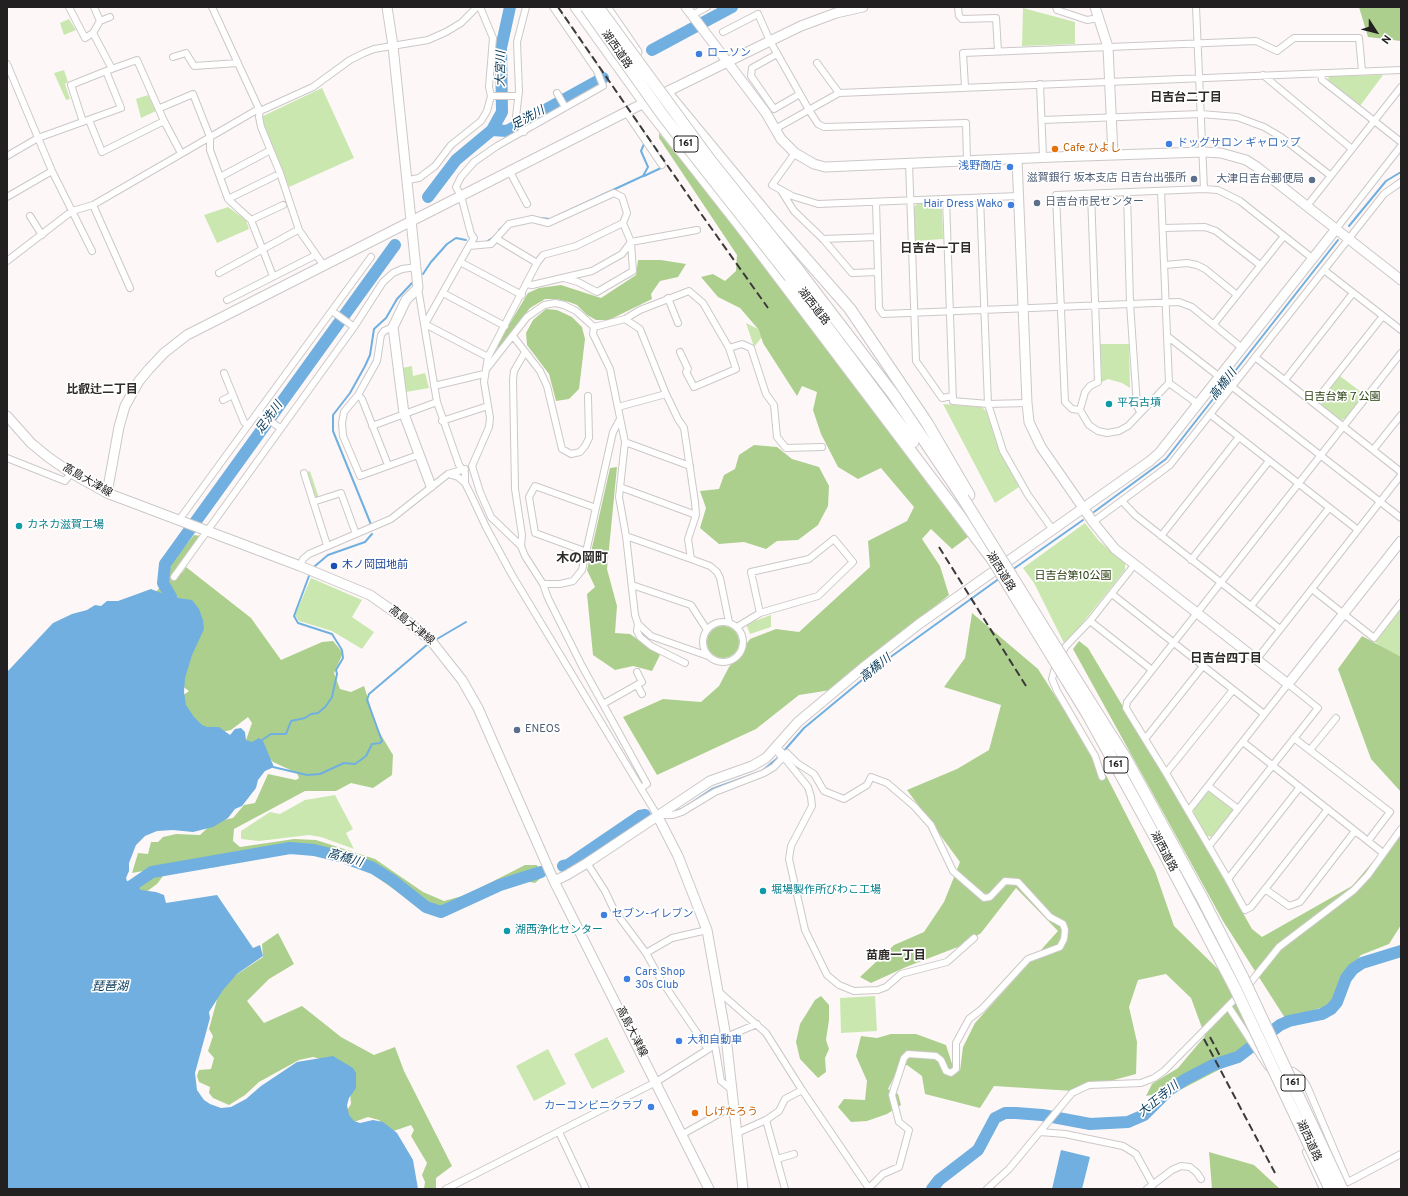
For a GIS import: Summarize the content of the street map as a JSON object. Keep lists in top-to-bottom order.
{
  "streets": {
    "highway": ["湖西道路", "161"],
    "street": ["高島大津線"]
  },
  "districts": [
    "日吉台二丁目",
    "日吉台一丁目",
    "比叡辻二丁目",
    "木の岡町",
    "日吉台四丁目",
    "苗鹿一丁目"
  ],
  "water": [
    "大宮川",
    "足洗川",
    "高橋川",
    "琵琶湖",
    "大正寺川"
  ],
  "parks": ["日吉台第７公園", "日吉台第10公園"],
  "places": [
    "ローソン",
    "ドッグサロン ギャロップ",
    "Cafe ひよし",
    "浅野商店",
    "滋賀銀行 坂本支店 日吉台出張所",
    "大津日吉台郵便局",
    "日吉台市民センター",
    "Hair Dress Wako",
    "平石古墳",
    "カネカ滋賀工場",
    "木ノ岡団地前",
    "ENEOS",
    "堀場製作所びわこ工場",
    "セブン-イレブン",
    "湖西浄化センター",
    "Cars Shop 30s Club",
    "大和自動車",
    "カーコンビニクラブ",
    "しげたろう"
  ],
  "north": "bottom right"
}
